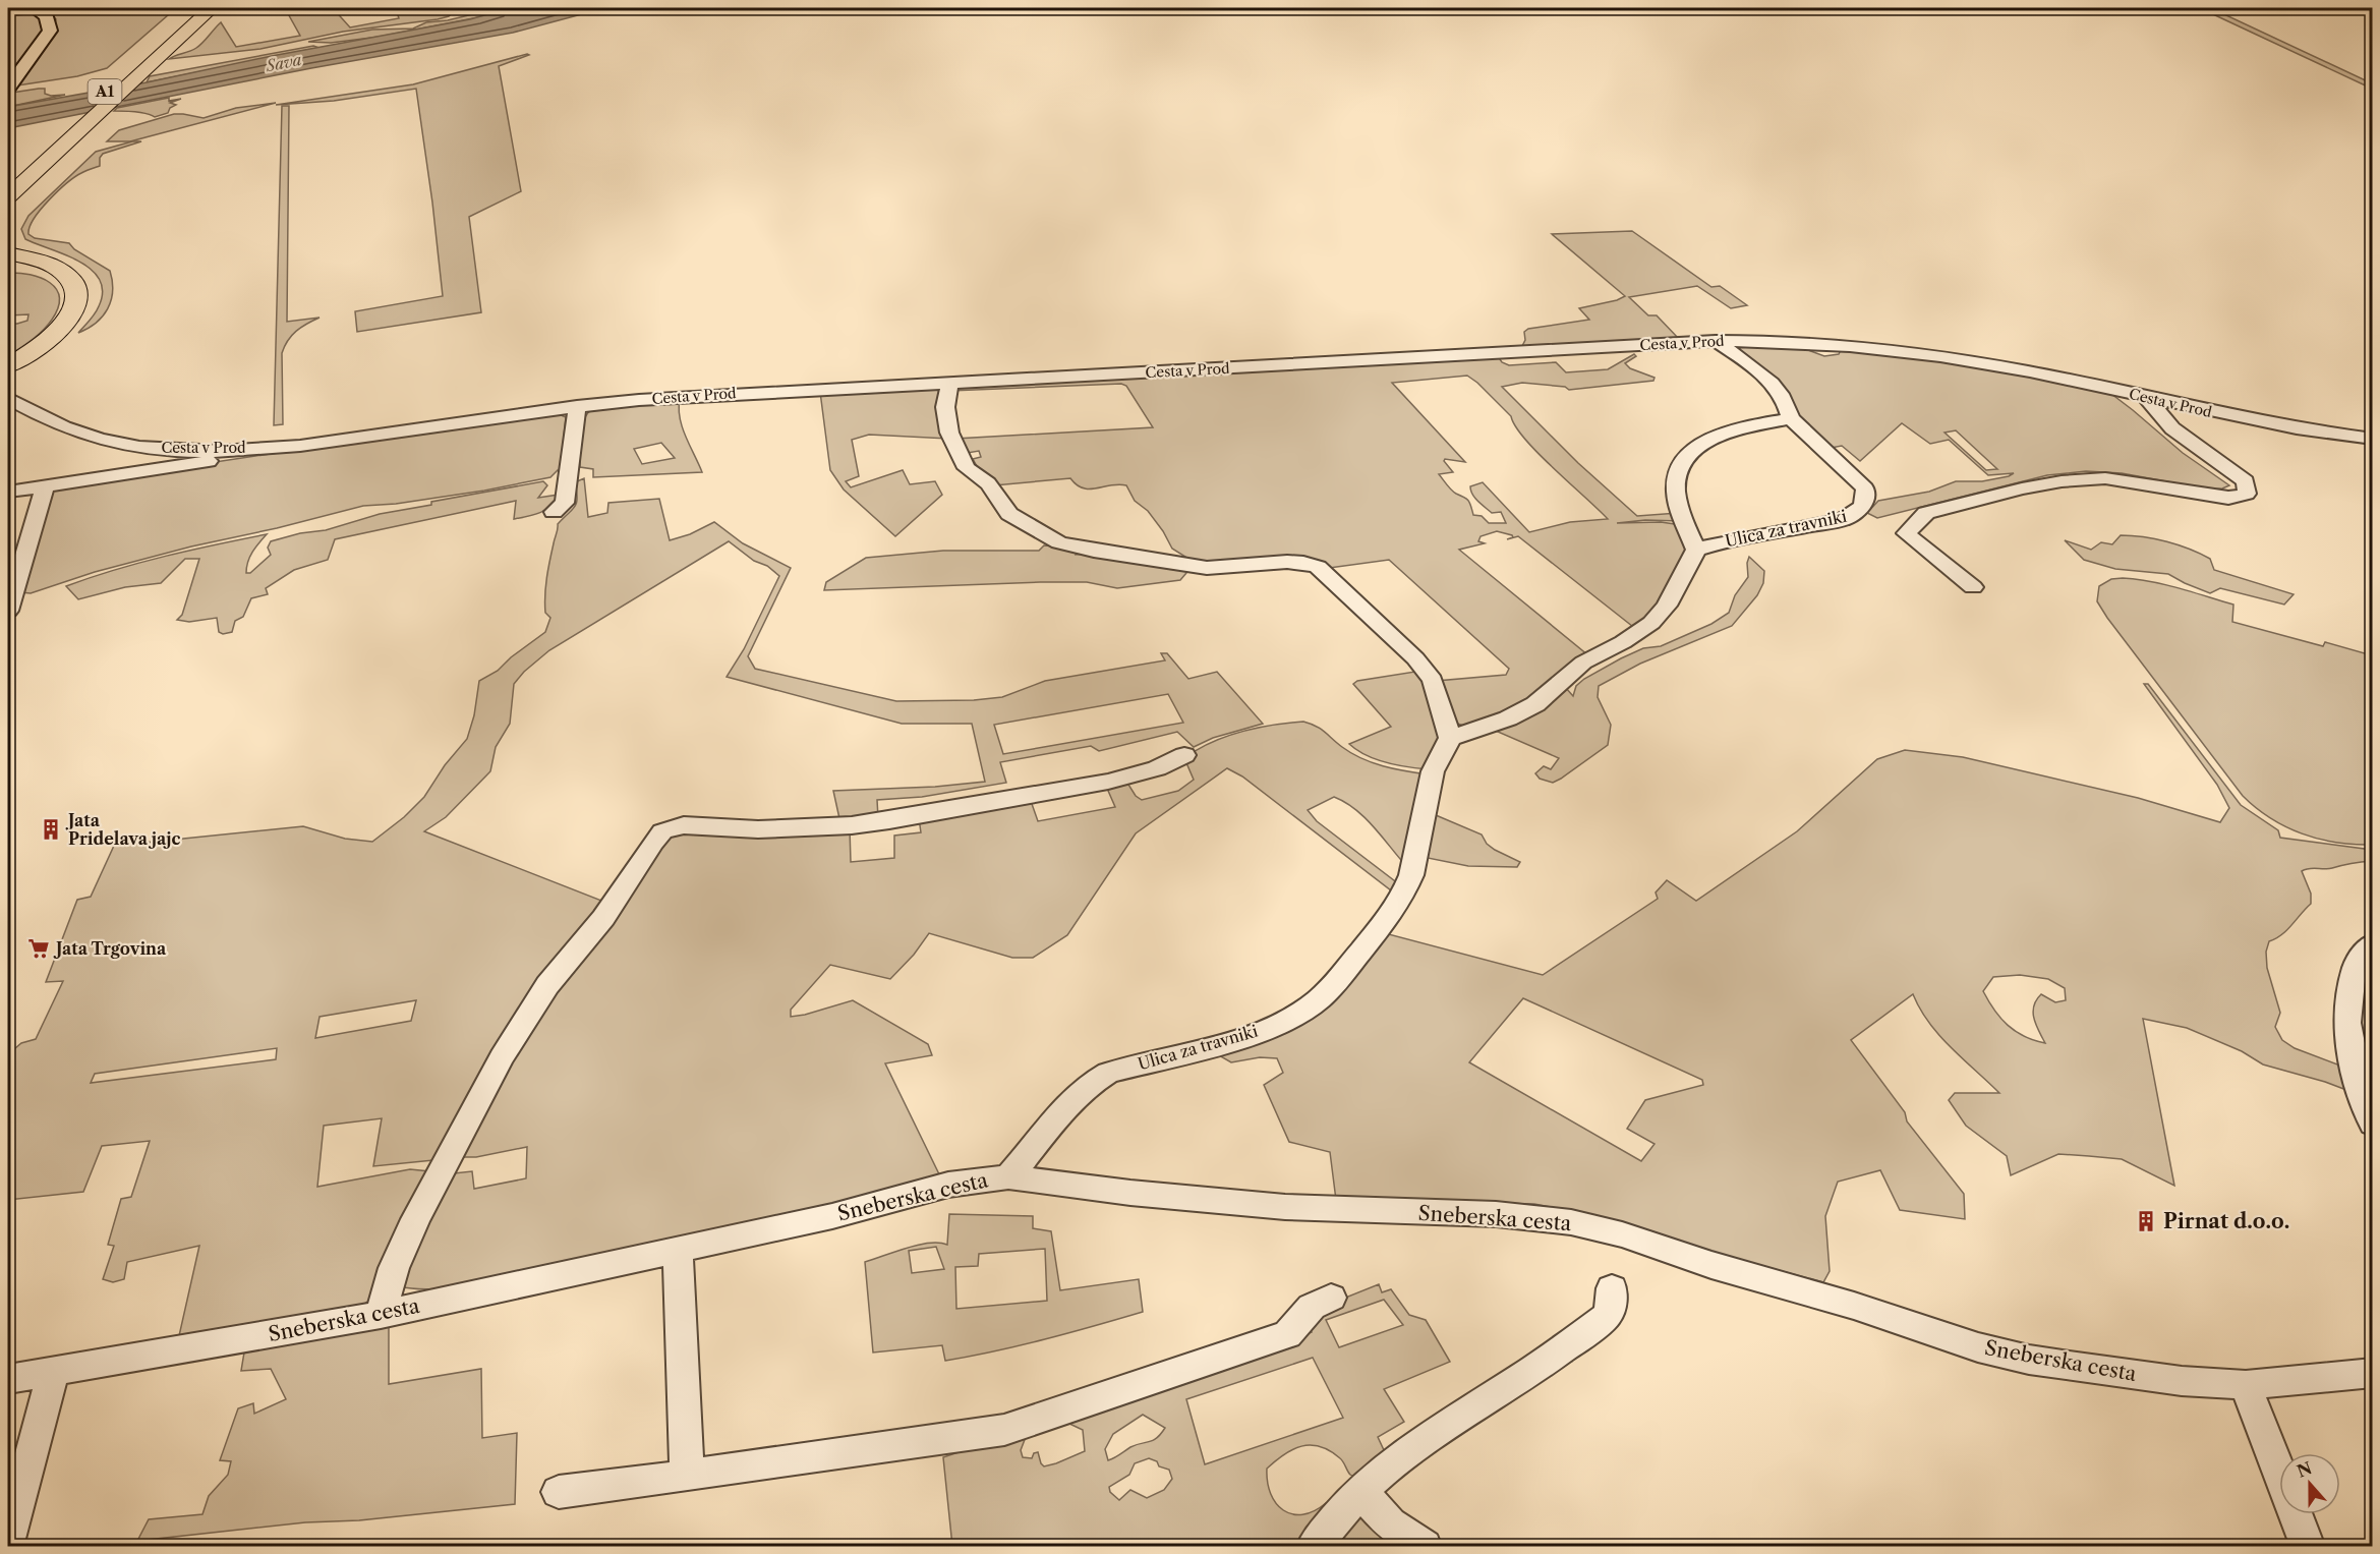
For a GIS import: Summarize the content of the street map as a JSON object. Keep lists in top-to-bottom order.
{
  "streets": {
    "highway": ["A1"],
    "street": ["Cesta v Prod", "Ulica za travniki", "Sneberska cesta"]
  },
  "crossings": [
    ["Cesta v Prod", "Ulica za travniki"],
    ["Ulica za travniki", "Sneberska cesta"]
  ],
  "water": ["Sava"],
  "places": {
    "building": ["Jata Pridelava jajc", "Pirnat d.o.o."],
    "supermarket": ["Jata Trgovina"]
  },
  "north": "top"
}
